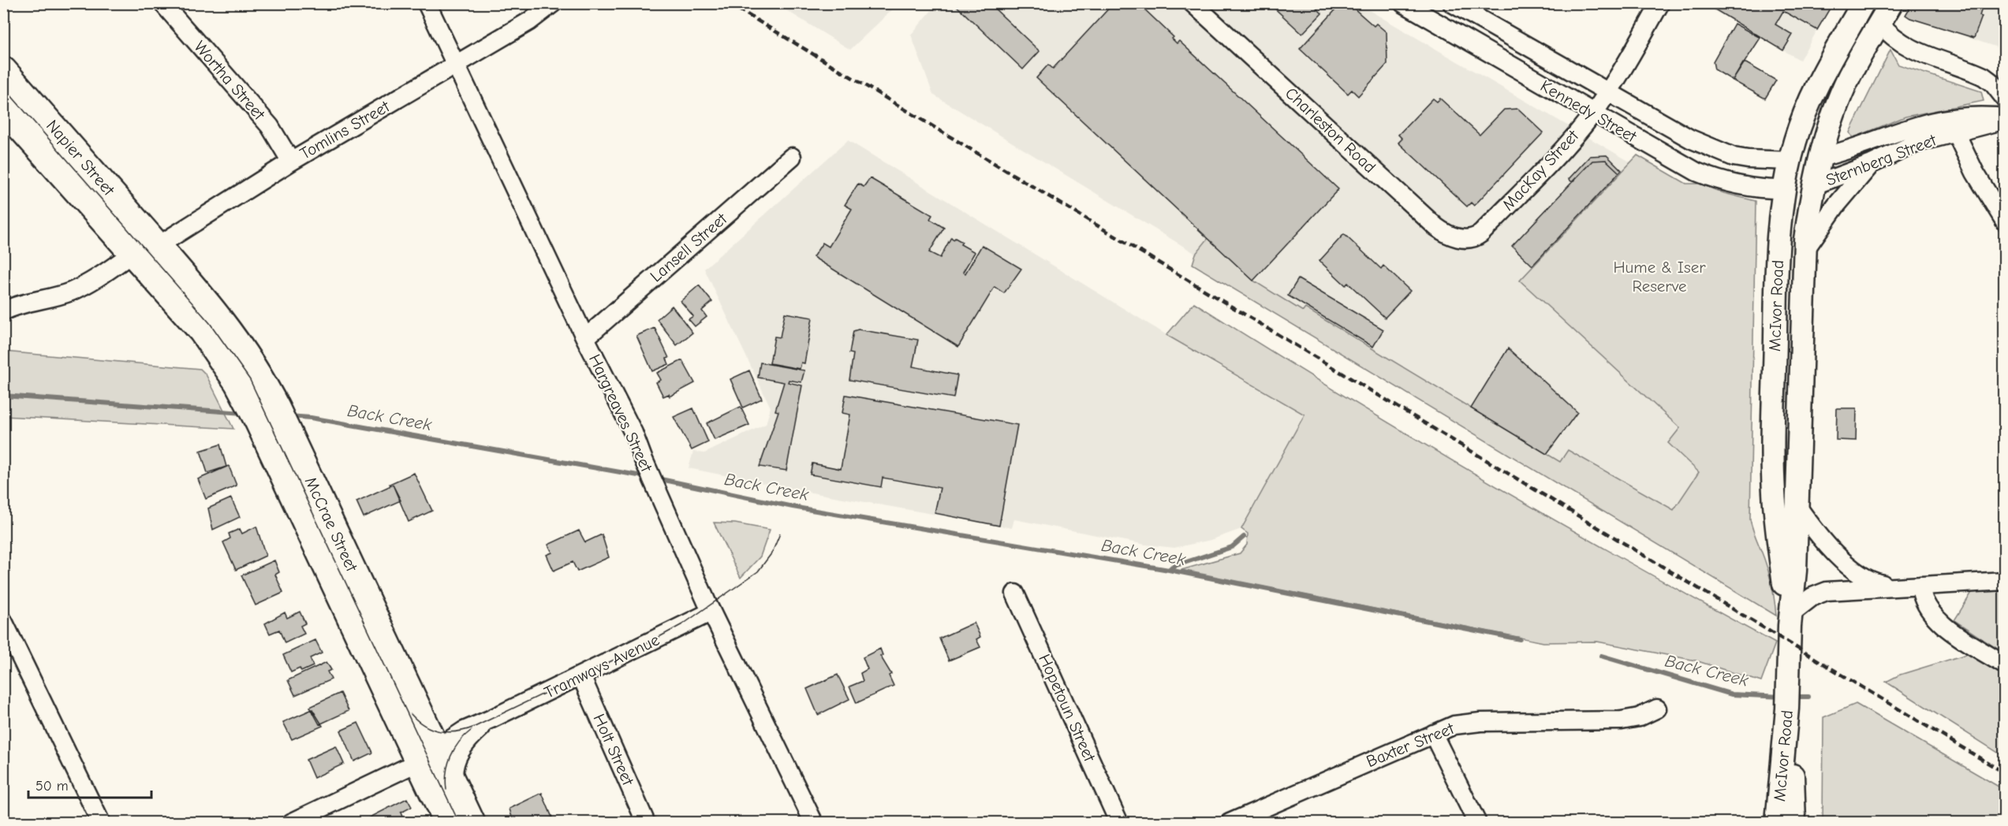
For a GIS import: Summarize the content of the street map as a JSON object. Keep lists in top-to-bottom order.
{
  "streets": {
    "highway": ["Napier Street", "McCrae Street"],
    "main road": ["Sternberg Street", "McIvor Road"],
    "street": [
      "Wortha Street",
      "Kennedy Street",
      "Tomlins Street",
      "Charleston Road",
      "MacKay Street",
      "Lansell Street",
      "Hargreaves Street",
      "Tramways Avenue",
      "Hopetoun Street",
      "Baxter Street",
      "Holt Street"
    ]
  },
  "crossings": [
    ["Wortha Street", "Tomlins Street"],
    ["Kennedy Street", "Sternberg Street"],
    ["Kennedy Street", "MacKay Street"],
    ["Kennedy Street", "McIvor Road"],
    ["Tomlins Street", "Napier Street"],
    ["Tomlins Street", "Hargreaves Street"],
    ["Tomlins Street", "McCrae Street"],
    ["Charleston Road", "MacKay Street"],
    ["Napier Street", "McCrae Street"],
    ["Sternberg Street", "McIvor Road"],
    ["Lansell Street", "Hargreaves Street"],
    ["Hargreaves Street", "Tramways Avenue"],
    ["McCrae Street", "Tramways Avenue"],
    ["Tramways Avenue", "Holt Street"]
  ],
  "water": ["Back Creek"],
  "parks": ["Hume & Iser Reserve"],
  "scale_bar": "50 m"
}
